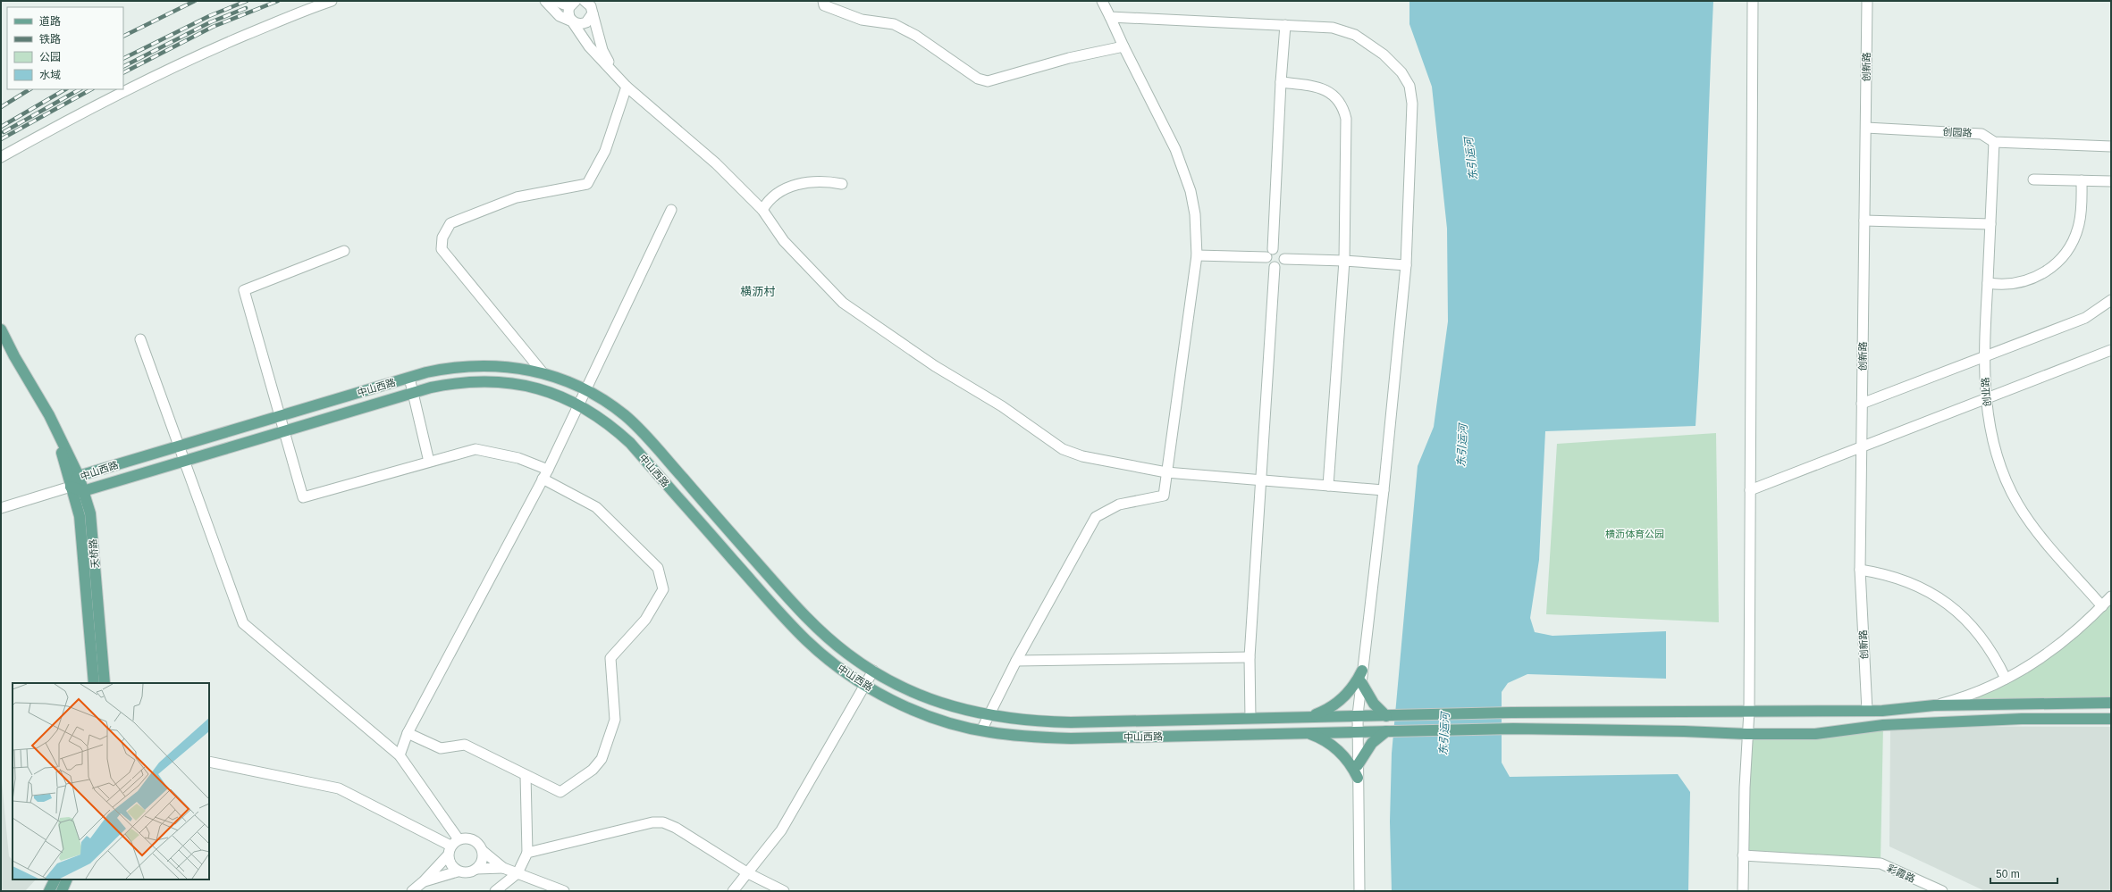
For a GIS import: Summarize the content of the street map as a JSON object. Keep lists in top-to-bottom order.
{
  "streets": {
    "main road": ["中山西路", "天桥路"],
    "street": [
      "创新路",
      "创园路",
      "创业路",
      "彩霞路"
    ]
  },
  "crossings": [
    ["创新路", "创园路"],
    ["创新路", "中山西路"],
    ["创园路", "创业路"],
    ["中山西路", "天桥路"]
  ],
  "districts": ["横沥村"],
  "water": ["东引运河"],
  "parks": ["横沥体育公园"],
  "legend": [
    "道路",
    "铁路",
    "公园",
    "水域"
  ],
  "scale_bar": "50 m"
}
